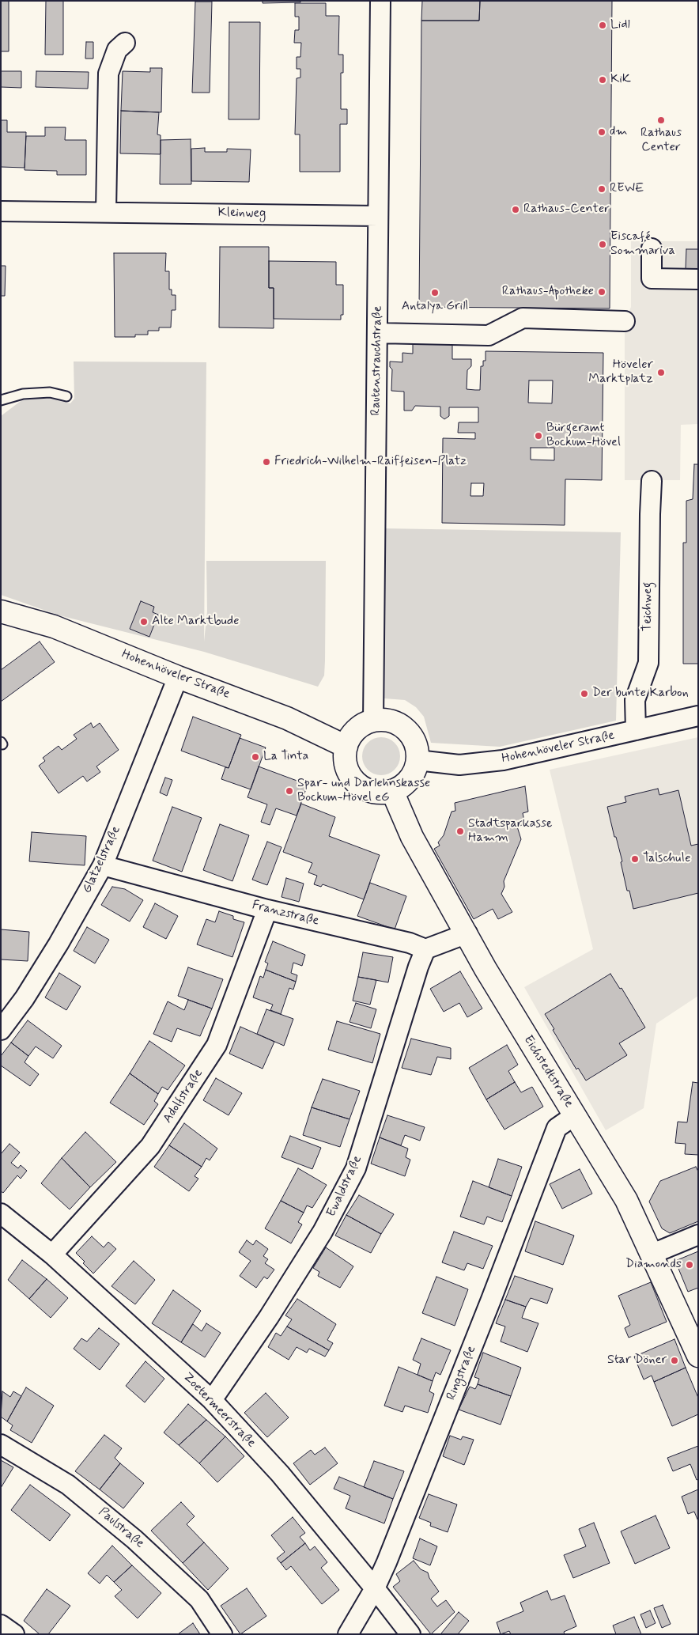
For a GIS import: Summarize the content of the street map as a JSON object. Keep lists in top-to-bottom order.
{
  "streets": {
    "street": [
      "Kleinweg",
      "Rautenstrauchstraße",
      "Teichweg",
      "Hohenhöveler Straße",
      "Glatzelstraße",
      "Franzstraße",
      "Eichstedtstraße",
      "Adolfstraße",
      "Ewaldstraße",
      "Ringstraße",
      "Zoetermeerstraße",
      "Paulstraße"
    ]
  },
  "crossings": [
    ["Kleinweg", "Rautenstrauchstraße"],
    ["Rautenstrauchstraße", "Hohenhöveler Straße"],
    ["Rautenstrauchstraße", "Eichstedtstraße"],
    ["Teichweg", "Hohenhöveler Straße"],
    ["Hohenhöveler Straße", "Glatzelstraße"],
    ["Hohenhöveler Straße", "Eichstedtstraße"],
    ["Glatzelstraße", "Franzstraße"],
    ["Franzstraße", "Adolfstraße"],
    ["Franzstraße", "Ewaldstraße"],
    ["Eichstedtstraße", "Ringstraße"],
    ["Adolfstraße", "Zoetermeerstraße"],
    ["Ewaldstraße", "Zoetermeerstraße"],
    ["Ringstraße", "Zoetermeerstraße"]
  ],
  "places": [
    "Lidl",
    "KiK",
    "Rathaus Center",
    "dm",
    "REWE",
    "Rathaus-Center",
    "Eiscafé Sommariva",
    "Rathaus-Apotheke",
    "Antalya Grill",
    "Höveler Marktplatz",
    "Bürgeramt Bockum-Hövel",
    "Friedrich-Wilhelm-Raiffeisen-Platz",
    "Alte Marktbude",
    "Der bunte Karbon",
    "La Tinta",
    "Spar- und Darlehnskasse Bockum-Hövel eG",
    "Stadtsparkasse Hamm",
    "Talschule",
    "Diamonds",
    "Star Döner"
  ]
}
